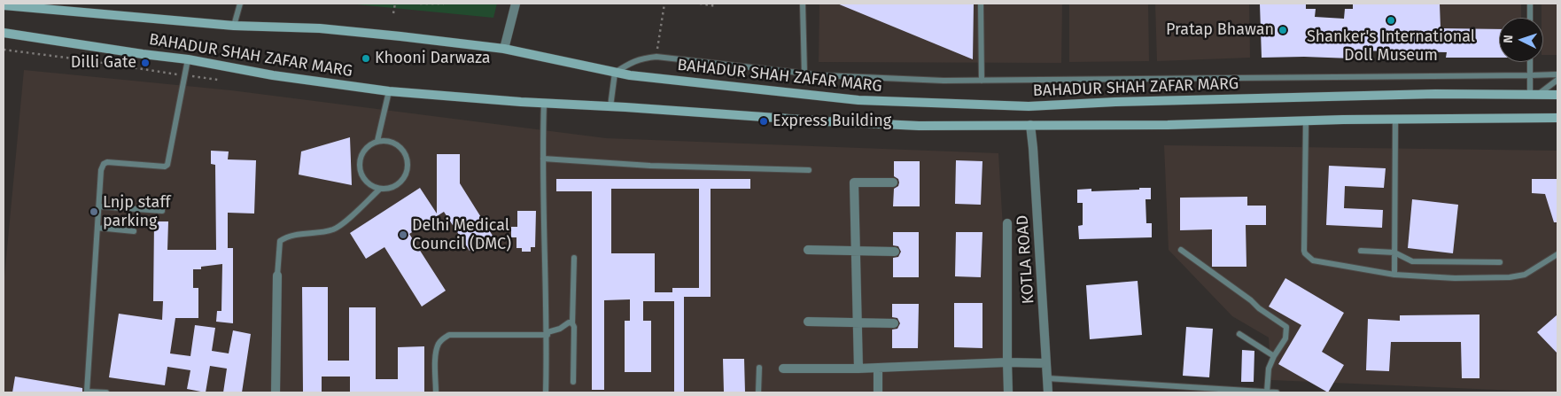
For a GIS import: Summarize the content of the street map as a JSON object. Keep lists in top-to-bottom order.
{
  "streets": {
    "main road": ["BAHADUR SHAH ZAFAR MARG"],
    "street": ["KOTLA ROAD"]
  },
  "crossings": [
    ["BAHADUR SHAH ZAFAR MARG", "KOTLA ROAD"]
  ],
  "places": [
    "Shanker's International Doll Museum",
    "Pratap Bhawan",
    "Khooni Darwaza",
    "Dilli Gate",
    "Express Building",
    "Lnjp staff parking",
    "Delhi Medical Council (DMC)"
  ],
  "north": "left"
}
